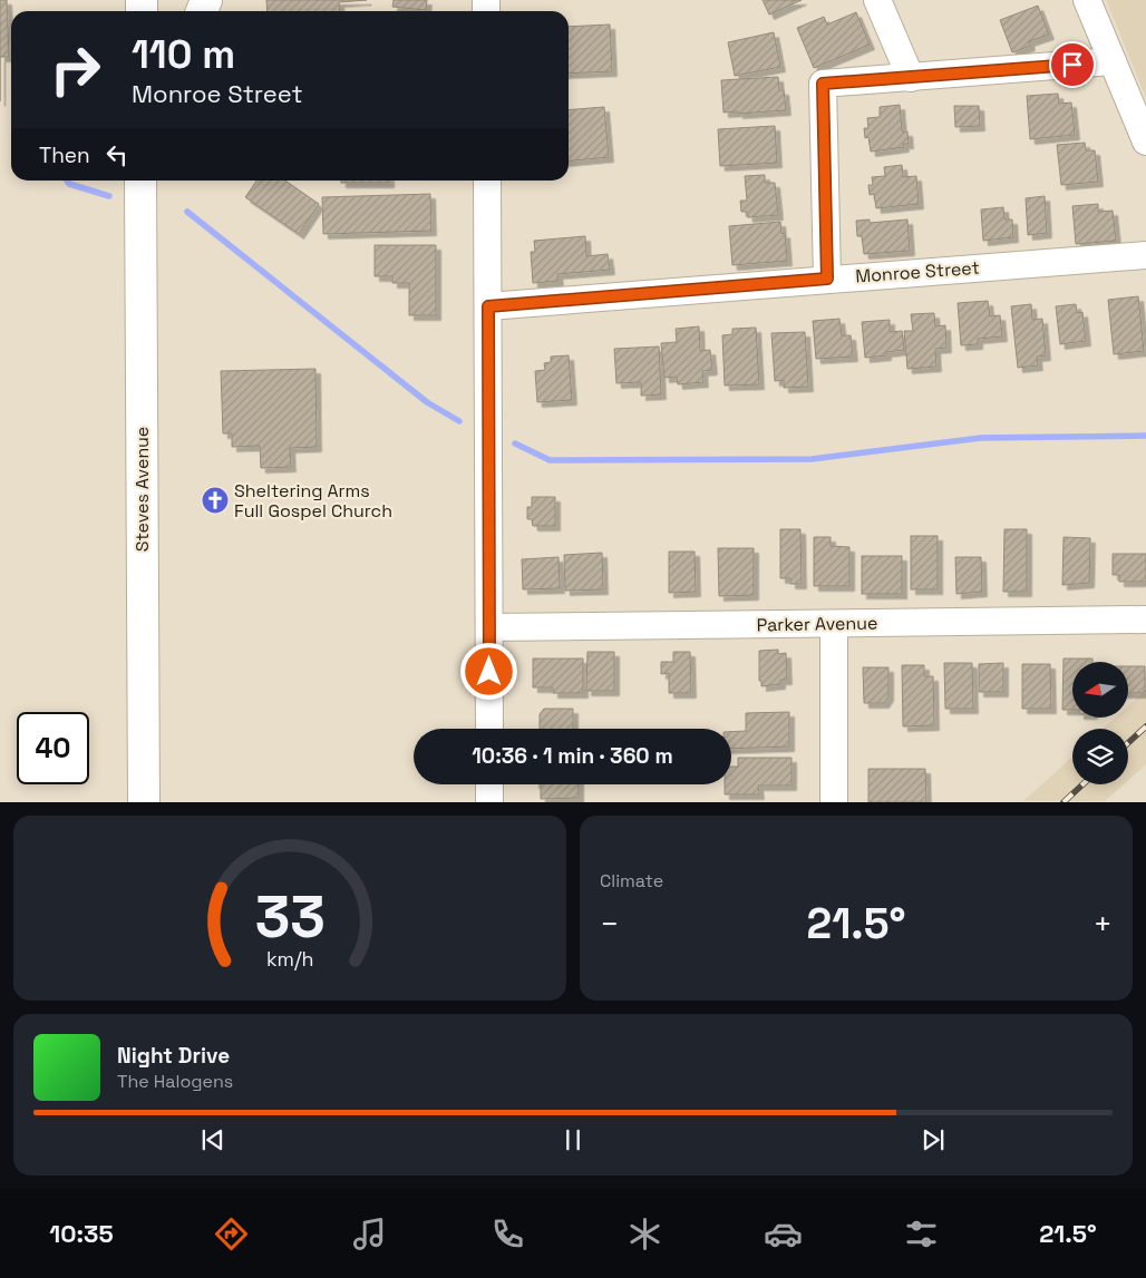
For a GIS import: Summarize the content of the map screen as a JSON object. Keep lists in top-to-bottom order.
{
  "streets": {
    "main road": ["Steves Avenue"],
    "street": ["Monroe Street", "Parker Avenue"]
  },
  "places": {
    "church": ["Sheltering Arms Full Gospel Church"]
  },
  "north": "left",
  "page": {
    "turn": ["110 m", "Monroe Street"],
    "then": "Then",
    "limit": "40",
    "trip": "10:36 · 1 min · 360 m",
    "tile": "Climate",
    "heat": ["−", "21.5°", "+"],
    "song": ["Night Drive", "The Halogens"],
    "tabs": ["10:35", "21.5°"],
    "gauge": ["33", "km/h"]
  }
}
